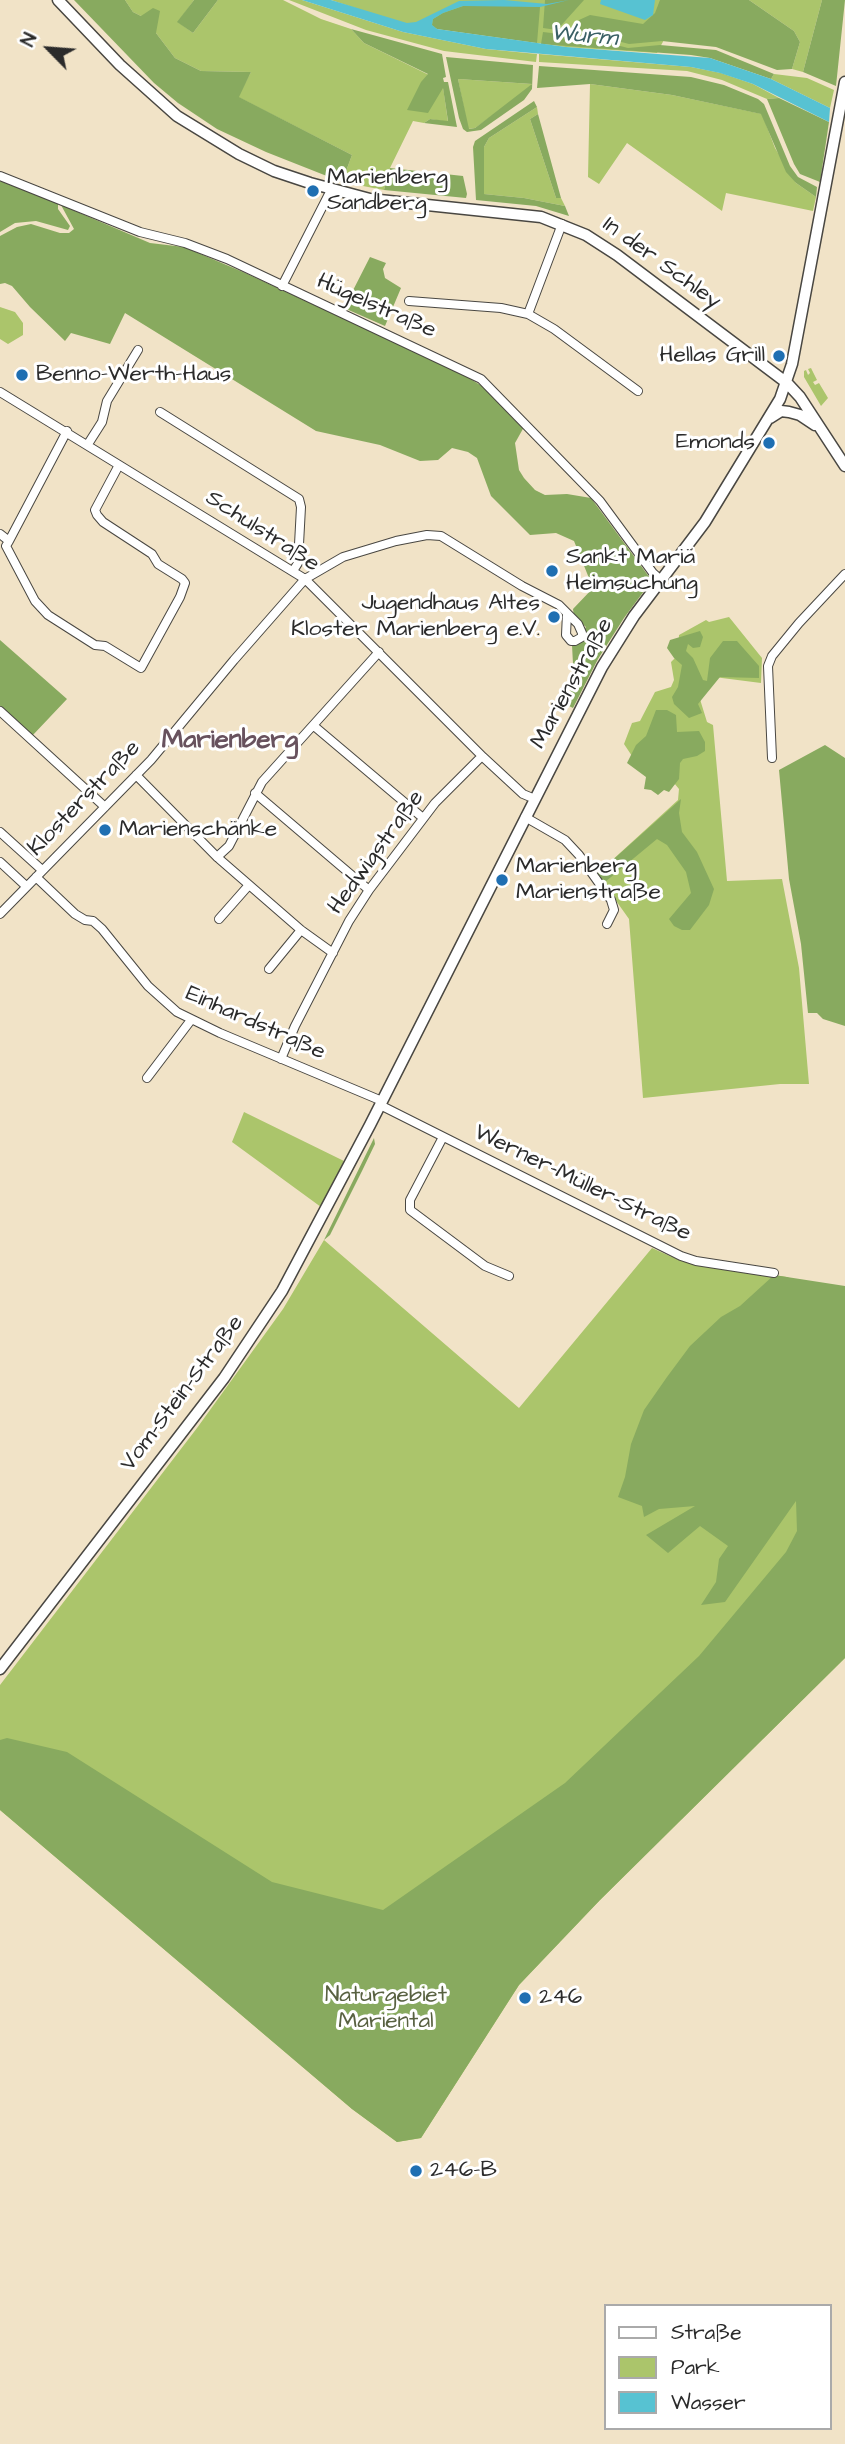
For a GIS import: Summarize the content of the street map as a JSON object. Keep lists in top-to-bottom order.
{
  "streets": {
    "main road": ["In der Schley", "Marienstraße", "Vom-Stein-Straße"],
    "street": [
      "Hügelstraße",
      "Schulstraße",
      "Klosterstraße",
      "Hedwigstraße",
      "Einhardstraße",
      "Werner-Müller-Straße"
    ]
  },
  "crossings": [
    ["In der Schley", "Marienstraße"],
    ["Hügelstraße", "Marienstraße"],
    ["Schulstraße", "Marienstraße"],
    ["Schulstraße", "Klosterstraße"],
    ["Schulstraße", "Hedwigstraße"],
    ["Marienstraße", "Einhardstraße"],
    ["Marienstraße", "Werner-Müller-Straße"],
    ["Marienstraße", "Vom-Stein-Straße"],
    ["Klosterstraße", "Einhardstraße"],
    ["Hedwigstraße", "Einhardstraße"],
    ["Einhardstraße", "Werner-Müller-Straße"]
  ],
  "districts": ["Marienberg"],
  "water": ["Wurm"],
  "parks": ["Naturgebiet Mariental"],
  "places": [
    "Marienberg Sandberg",
    "Hellas Grill",
    "Benno-Werth-Haus",
    "Emonds",
    "Sankt Mariä Heimsuchung",
    "Jugendhaus Altes Kloster Marienberg e.V.",
    "Marienschänke",
    "Marienberg Marienstraße",
    "246",
    "246-B"
  ],
  "legend": ["Straße", "Park", "Wasser"],
  "north": "top left"
}
